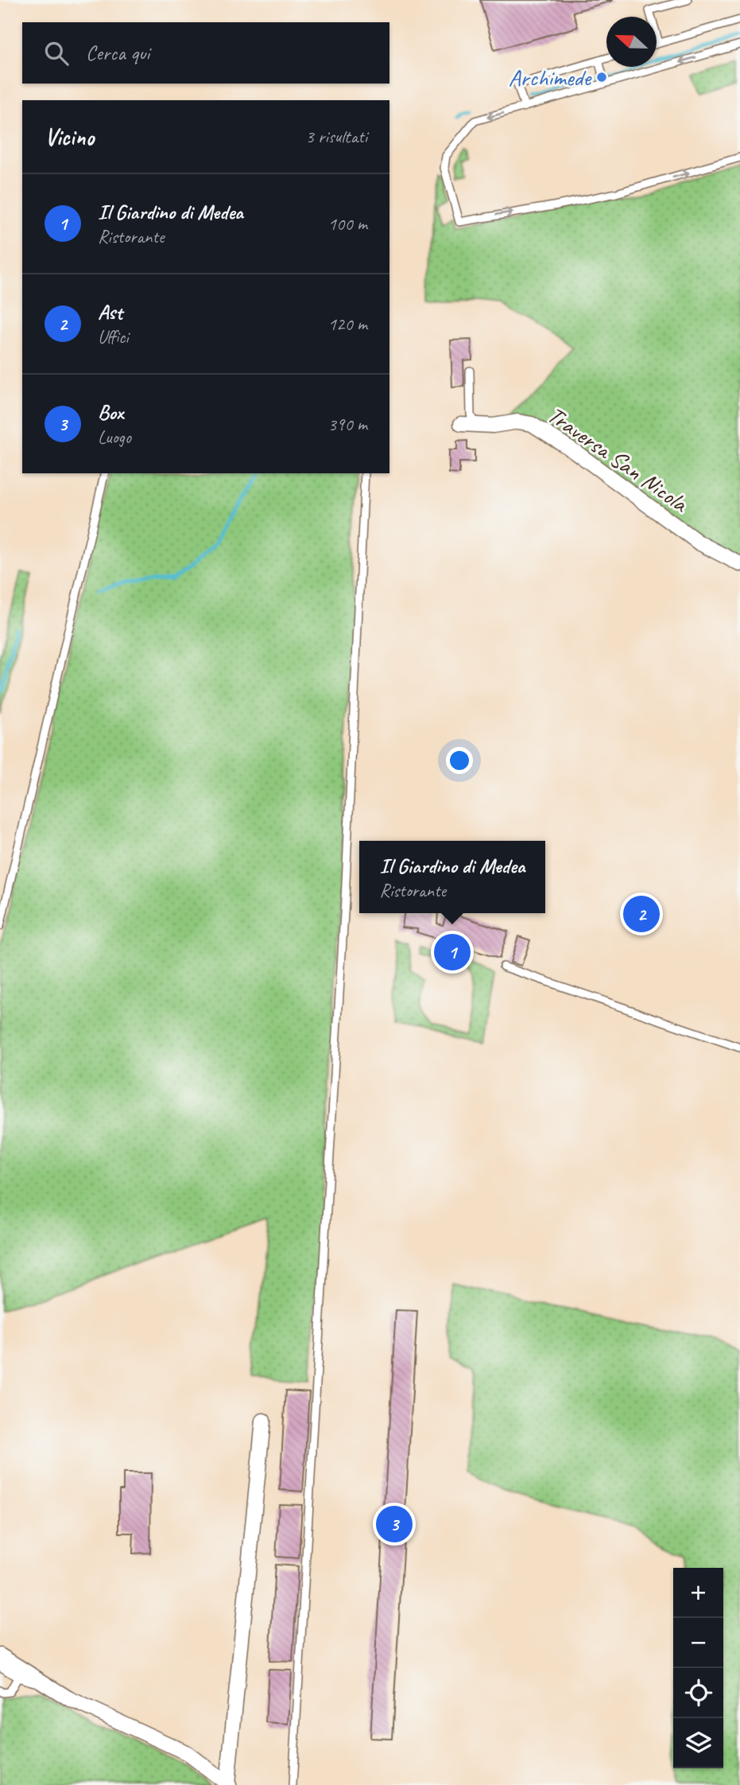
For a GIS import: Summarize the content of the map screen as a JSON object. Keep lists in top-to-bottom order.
{
  "streets": {
    "street": ["Traversa San Nicola"]
  },
  "places": ["Archimede"],
  "north": "left",
  "page": {
    "search": "Cerca qui",
    "heading": ["Vicino", "3 risultati"],
    "list": [
      {
        "mark": "1",
        "name": "Il Giardino di Medea",
        "note": "Ristorante",
        "value": "100 m"
      },
      {
        "mark": "2",
        "name": "Ast",
        "note": "Uffici",
        "value": "120 m"
      },
      {
        "mark": "3",
        "name": "Box",
        "note": "Luogo",
        "value": "390 m"
      }
    ],
    "popup": ["Il Giardino di Medea", "Ristorante"],
    "pins": ["2", "1", "3"],
    "map_buttons": ["+", "−"]
  }
}
